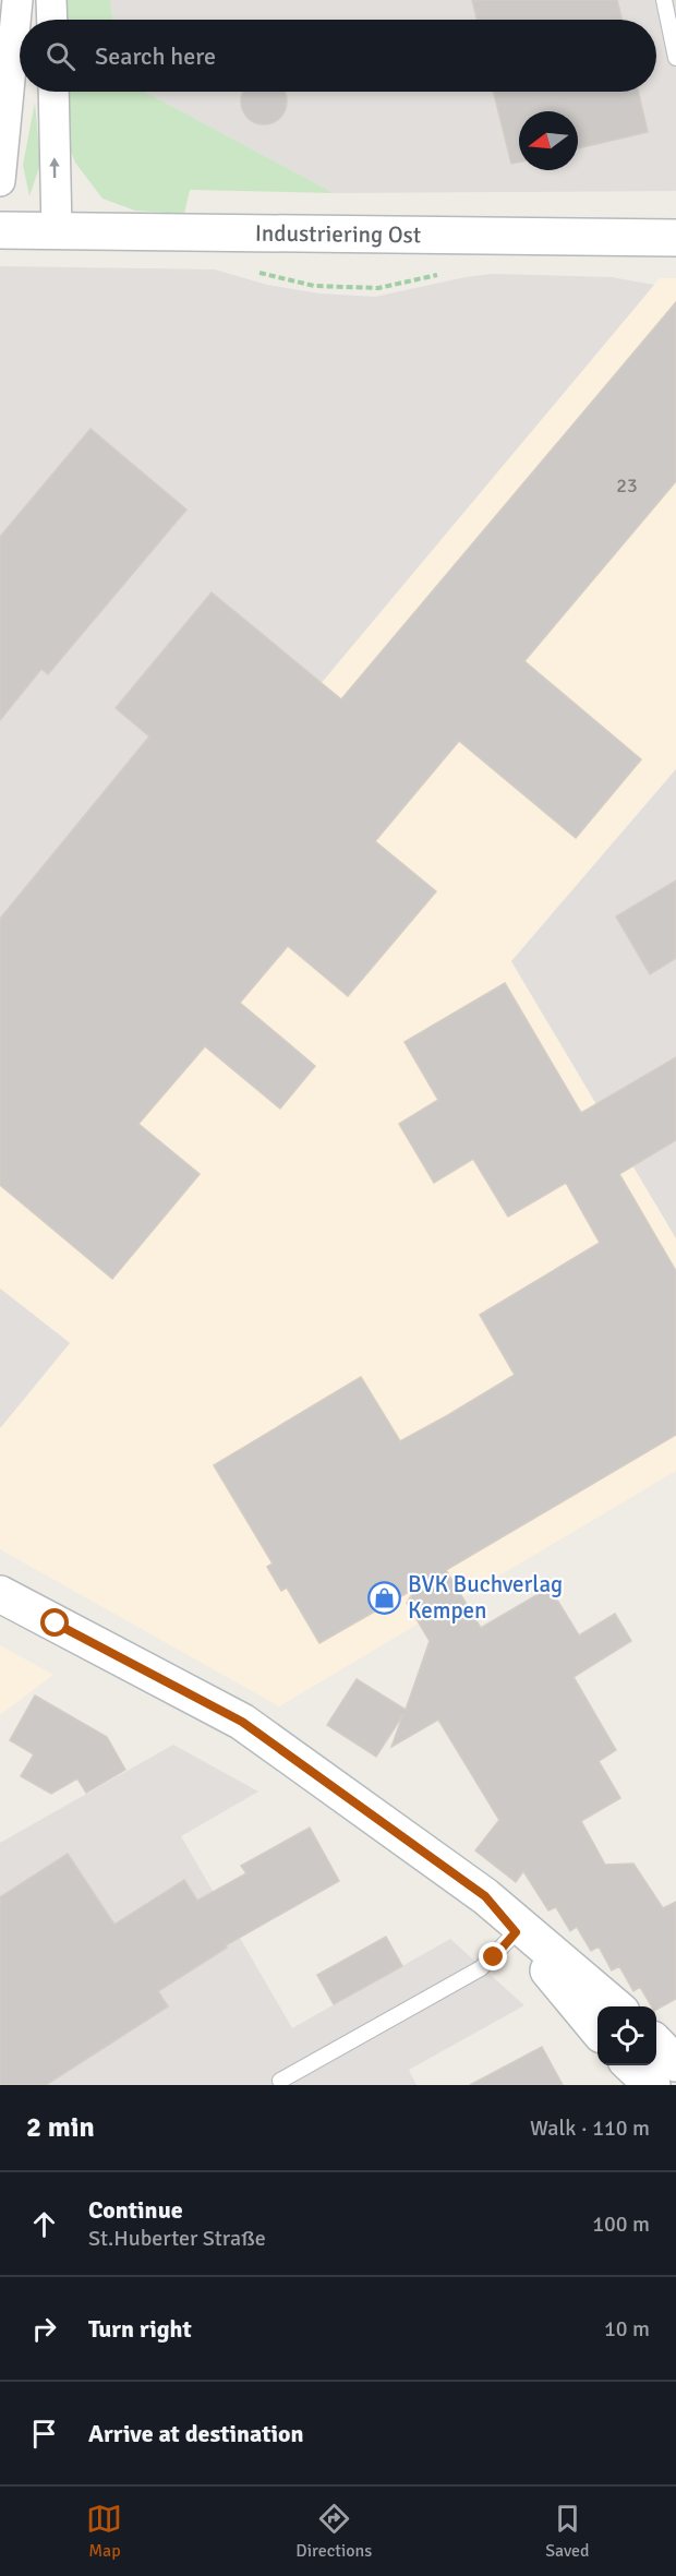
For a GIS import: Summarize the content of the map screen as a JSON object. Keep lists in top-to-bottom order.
{
  "streets": {
    "street": ["Industriering Ost"]
  },
  "places": {
    "shop": ["BVK Buchverlag Kempen"]
  },
  "house_numbers": ["23"],
  "north": "left",
  "page": {
    "search": "Search here",
    "heading": ["2 min", "Walk · 110 m"],
    "list": [
      ["Continue", "St.Huberter Straße", "100 m"],
      ["Turn right", "10 m"],
      "Arrive at destination"
    ],
    "nav": ["Map", "Directions", "Saved"]
  }
}
